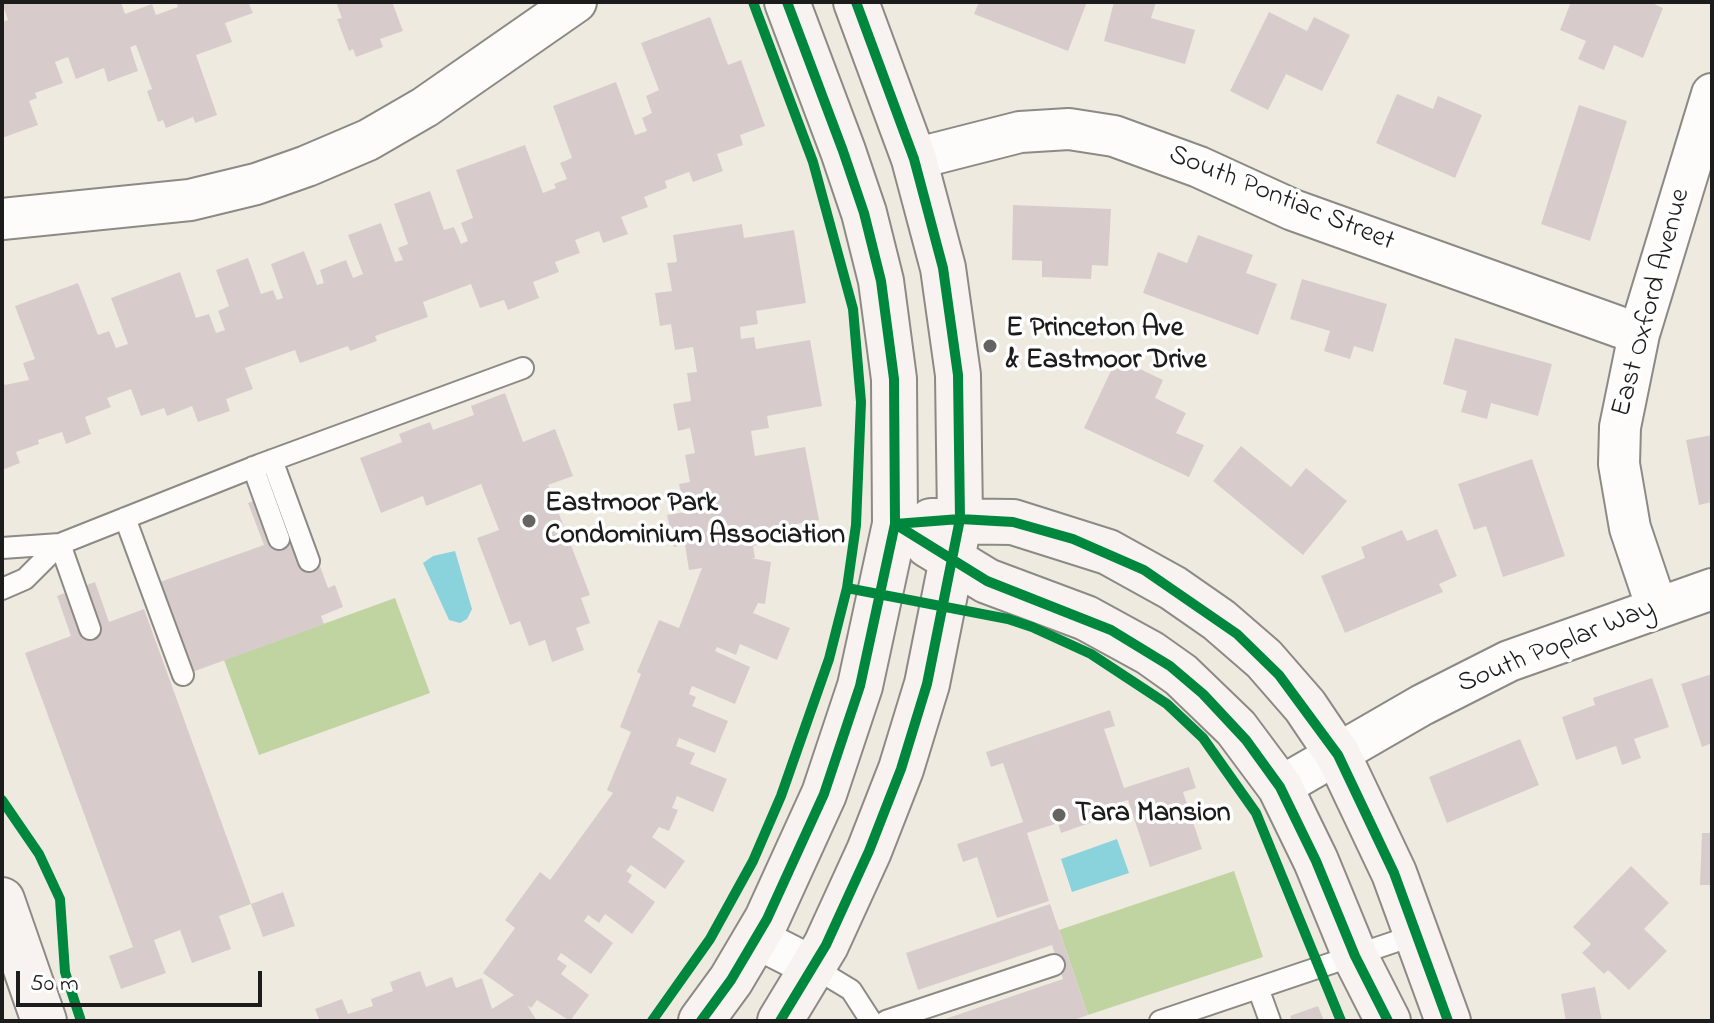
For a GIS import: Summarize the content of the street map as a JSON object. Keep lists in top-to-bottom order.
{
  "streets": {
    "street": ["South Pontiac Street", "East Oxford Avenue", "South Poplar Way"]
  },
  "crossings": [
    ["South Pontiac Street", "East Oxford Avenue"],
    ["East Oxford Avenue", "South Poplar Way"]
  ],
  "places": ["E Princeton Ave & Eastmoor Drive", "Eastmoor Park Condominium Association", "Tara Mansion"],
  "scale_bar": "50 m"
}
